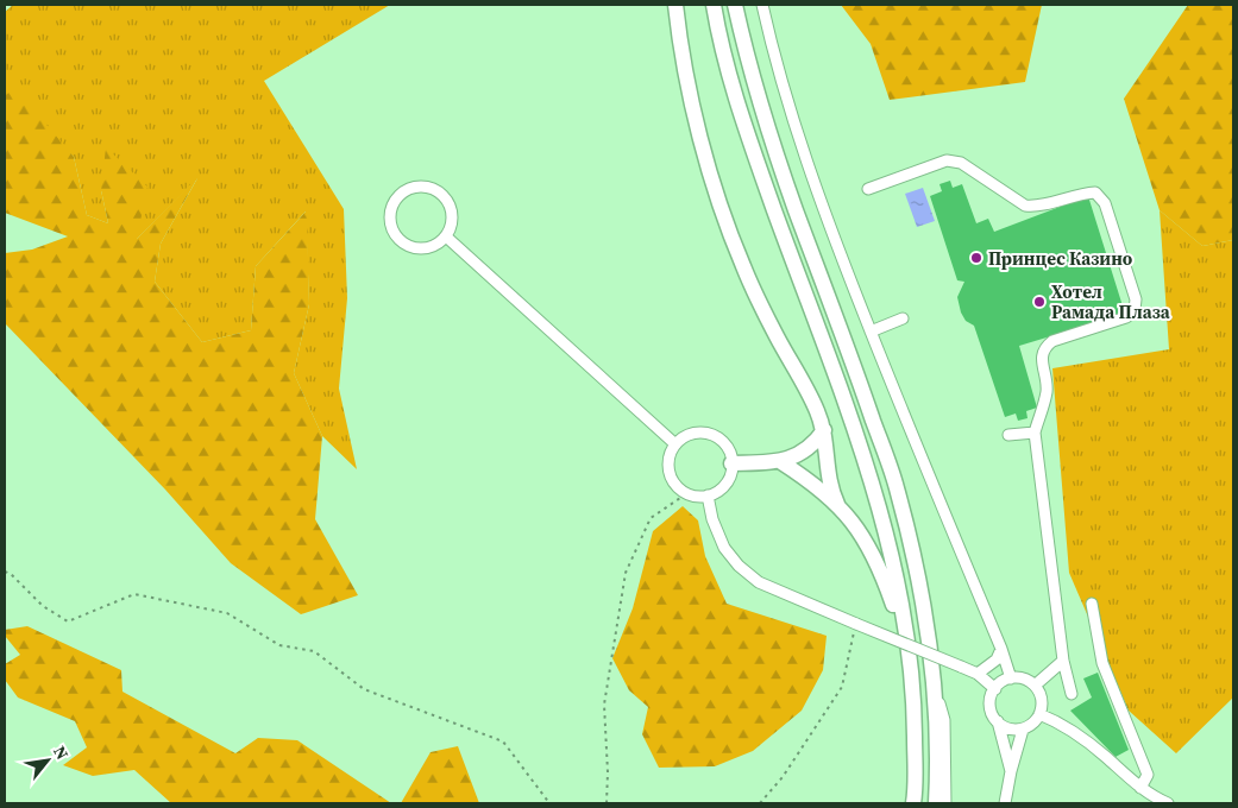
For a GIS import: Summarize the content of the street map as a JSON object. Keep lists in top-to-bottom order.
{
  "places": ["Принцес Казино", "Хотел Рамада Плаза"],
  "north": "top right"
}
